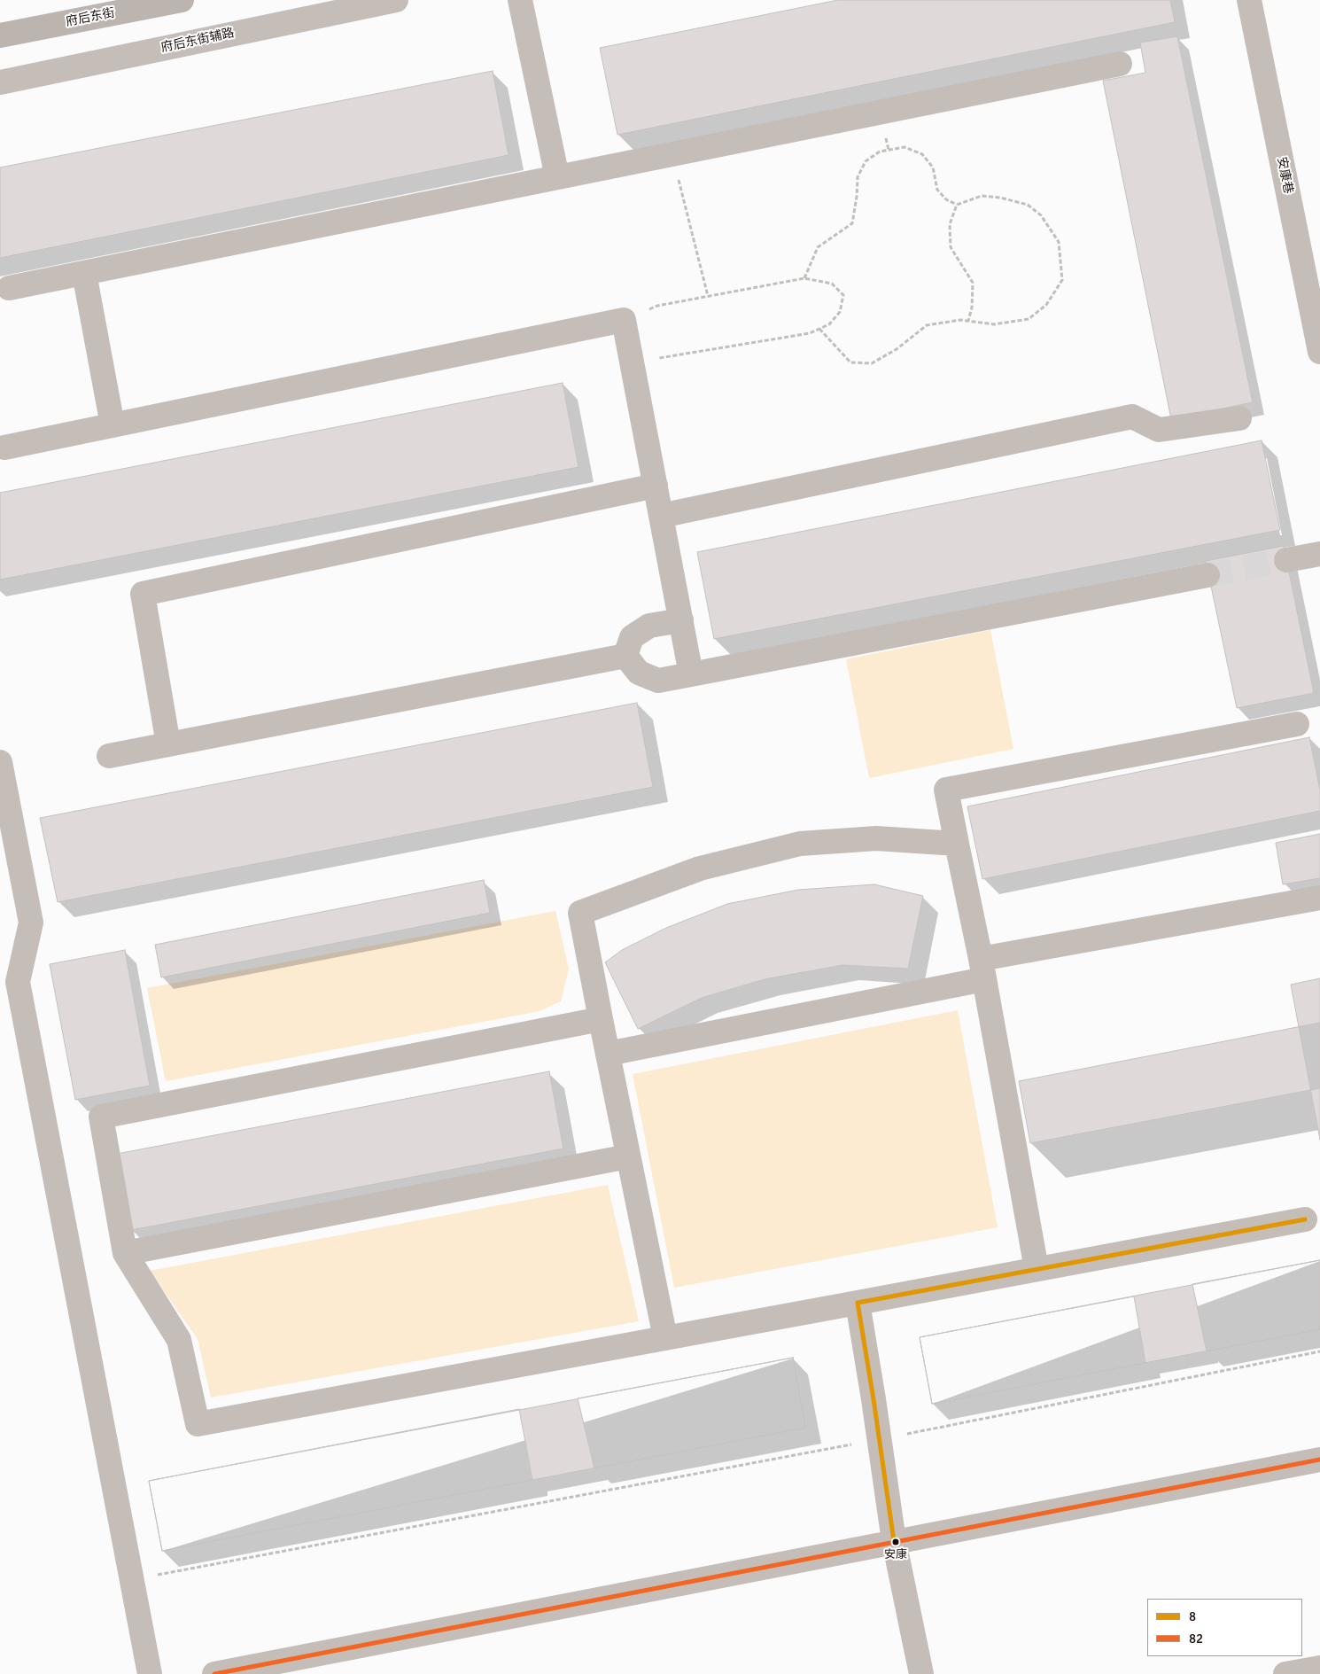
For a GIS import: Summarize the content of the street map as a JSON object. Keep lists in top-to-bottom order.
{
  "streets": {
    "main road": ["府后东街"],
    "street": ["府后东街辅路", "安康巷"]
  },
  "places": ["安康"],
  "lines": ["transit line 8", "transit line 82"],
  "legend": ["8", "82"]
}
